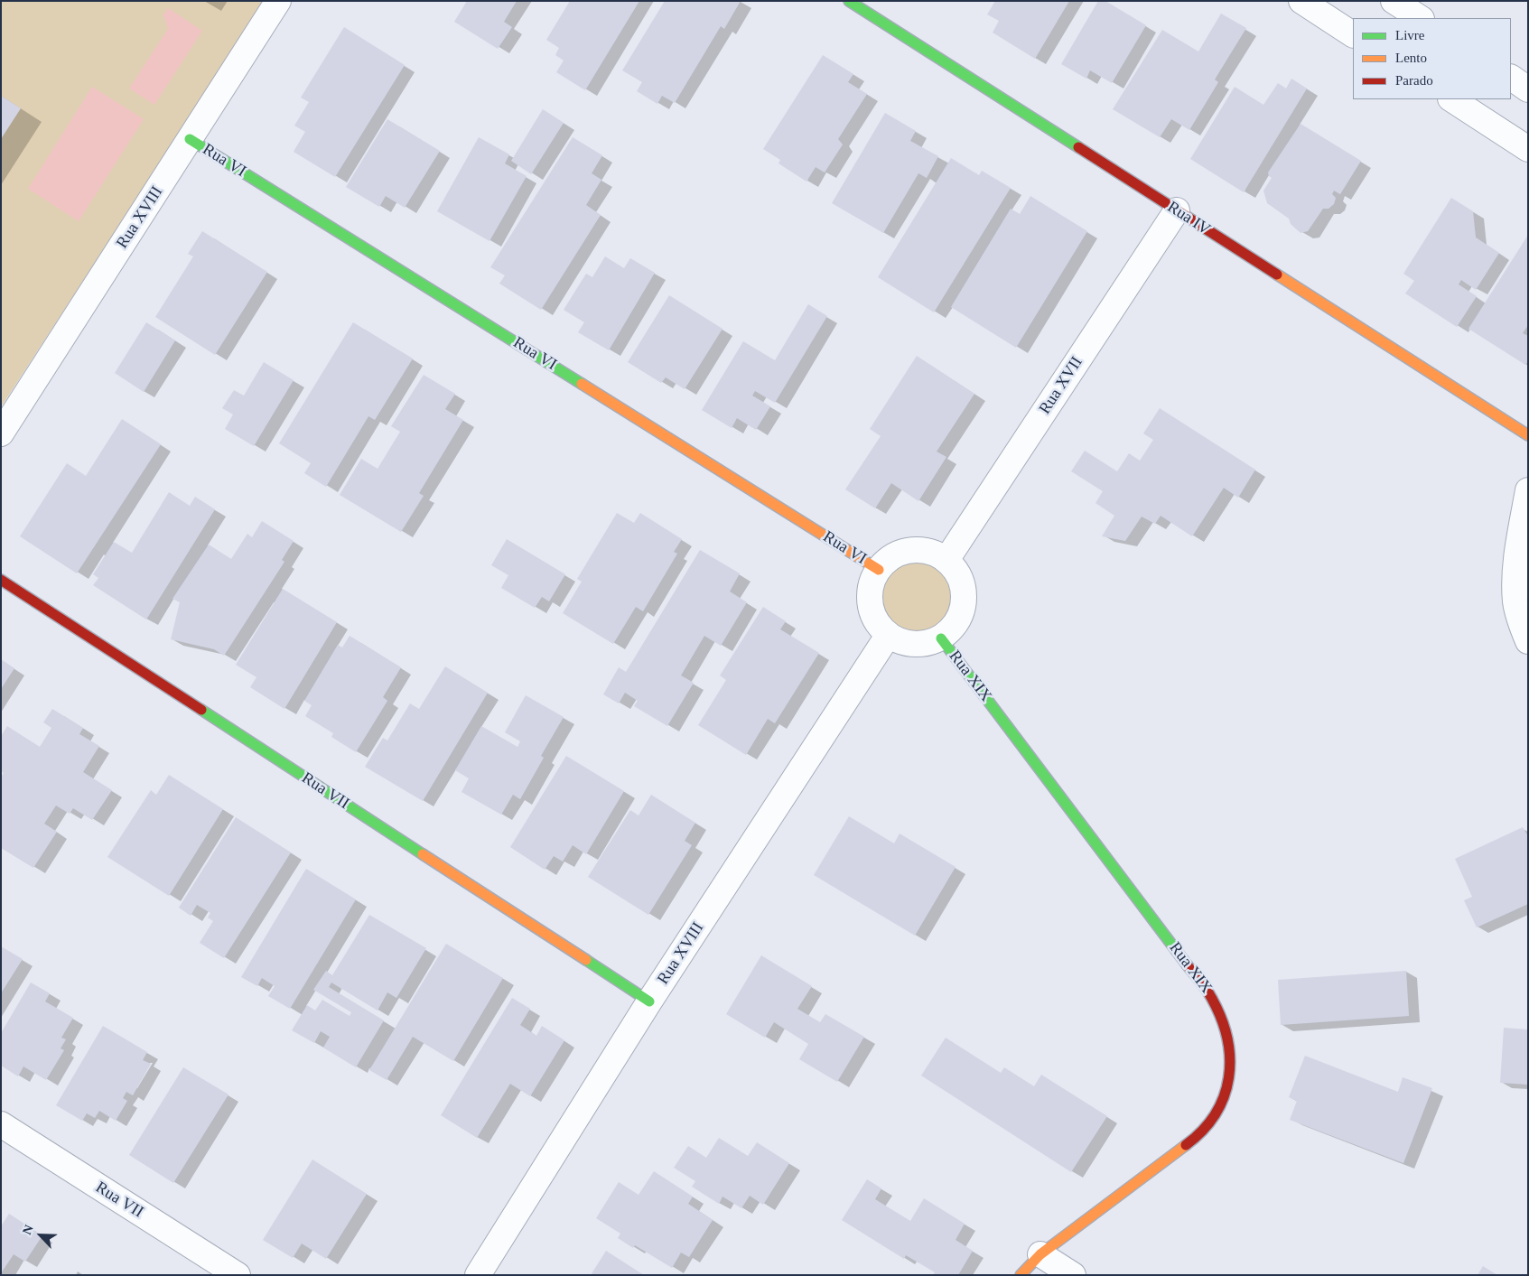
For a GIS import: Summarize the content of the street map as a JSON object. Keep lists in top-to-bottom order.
{
  "streets": {
    "street": [
      "Rua VI",
      "Rua XVIII",
      "Rua IV",
      "Rua XVII",
      "Rua XIX",
      "Rua VII"
    ]
  },
  "crossings": [
    ["Rua VI", "Rua XVIII"],
    ["Rua VI", "Rua XVII"],
    ["Rua VI", "Rua XIX"],
    ["Rua XVIII", "Rua XVII"],
    ["Rua XVIII", "Rua XIX"],
    ["Rua XVIII", "Rua VII"],
    ["Rua IV", "Rua XVII"],
    ["Rua XVII", "Rua XIX"]
  ],
  "legend": ["Livre", "Lento", "Parado"],
  "north": "top left"
}
